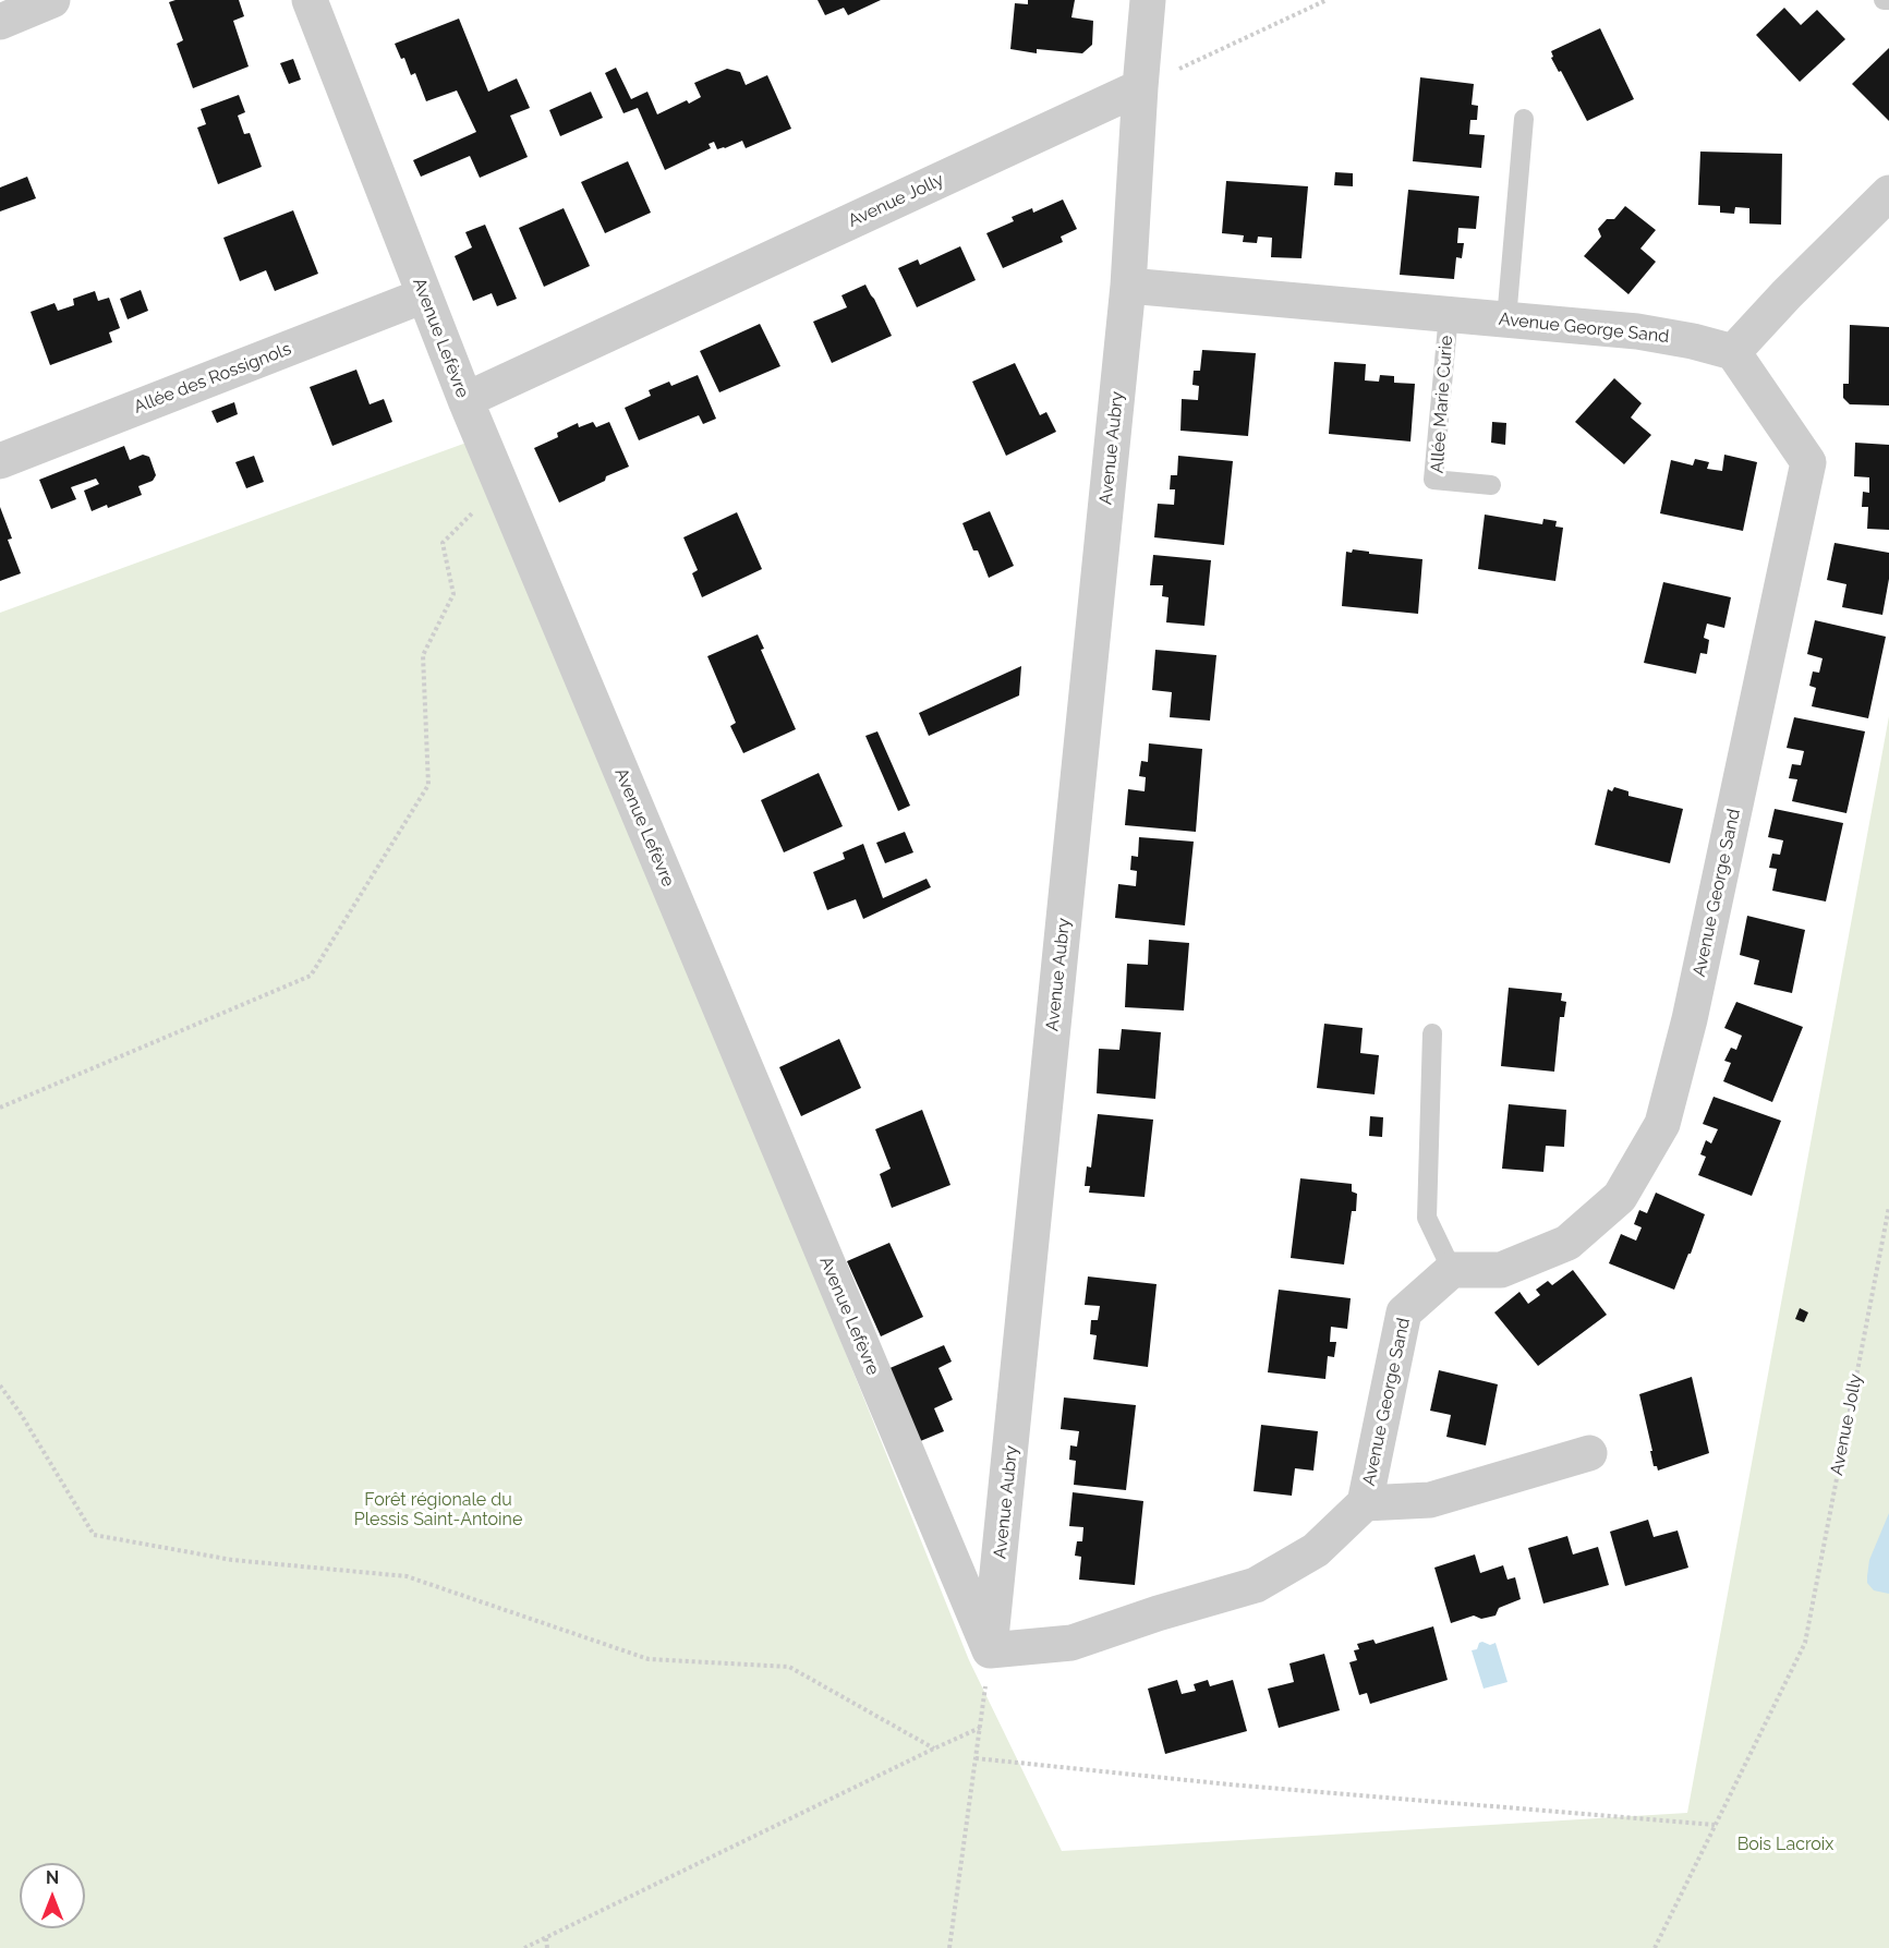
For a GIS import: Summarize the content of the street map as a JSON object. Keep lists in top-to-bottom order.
{
  "streets": {
    "street": [
      "Avenue Jolly",
      "Avenue George Sand",
      "Avenue Lefèvre",
      "Allée des Rossignols",
      "Avenue Aubry"
    ],
    "lane": ["Allée Marie Curie"]
  },
  "crossings": [
    ["Avenue Jolly", "Avenue Lefèvre"],
    ["Avenue Jolly", "Avenue Aubry"],
    ["Avenue George Sand", "Avenue Lefèvre"],
    ["Avenue George Sand", "Allée Marie Curie"],
    ["Avenue George Sand", "Avenue Aubry"],
    ["Avenue Lefèvre", "Allée des Rossignols"],
    ["Avenue Lefèvre", "Avenue Aubry"]
  ],
  "parks": ["Forêt régionale du Plessis Saint-Antoine", "Bois Lacroix"],
  "north": "top"
}
